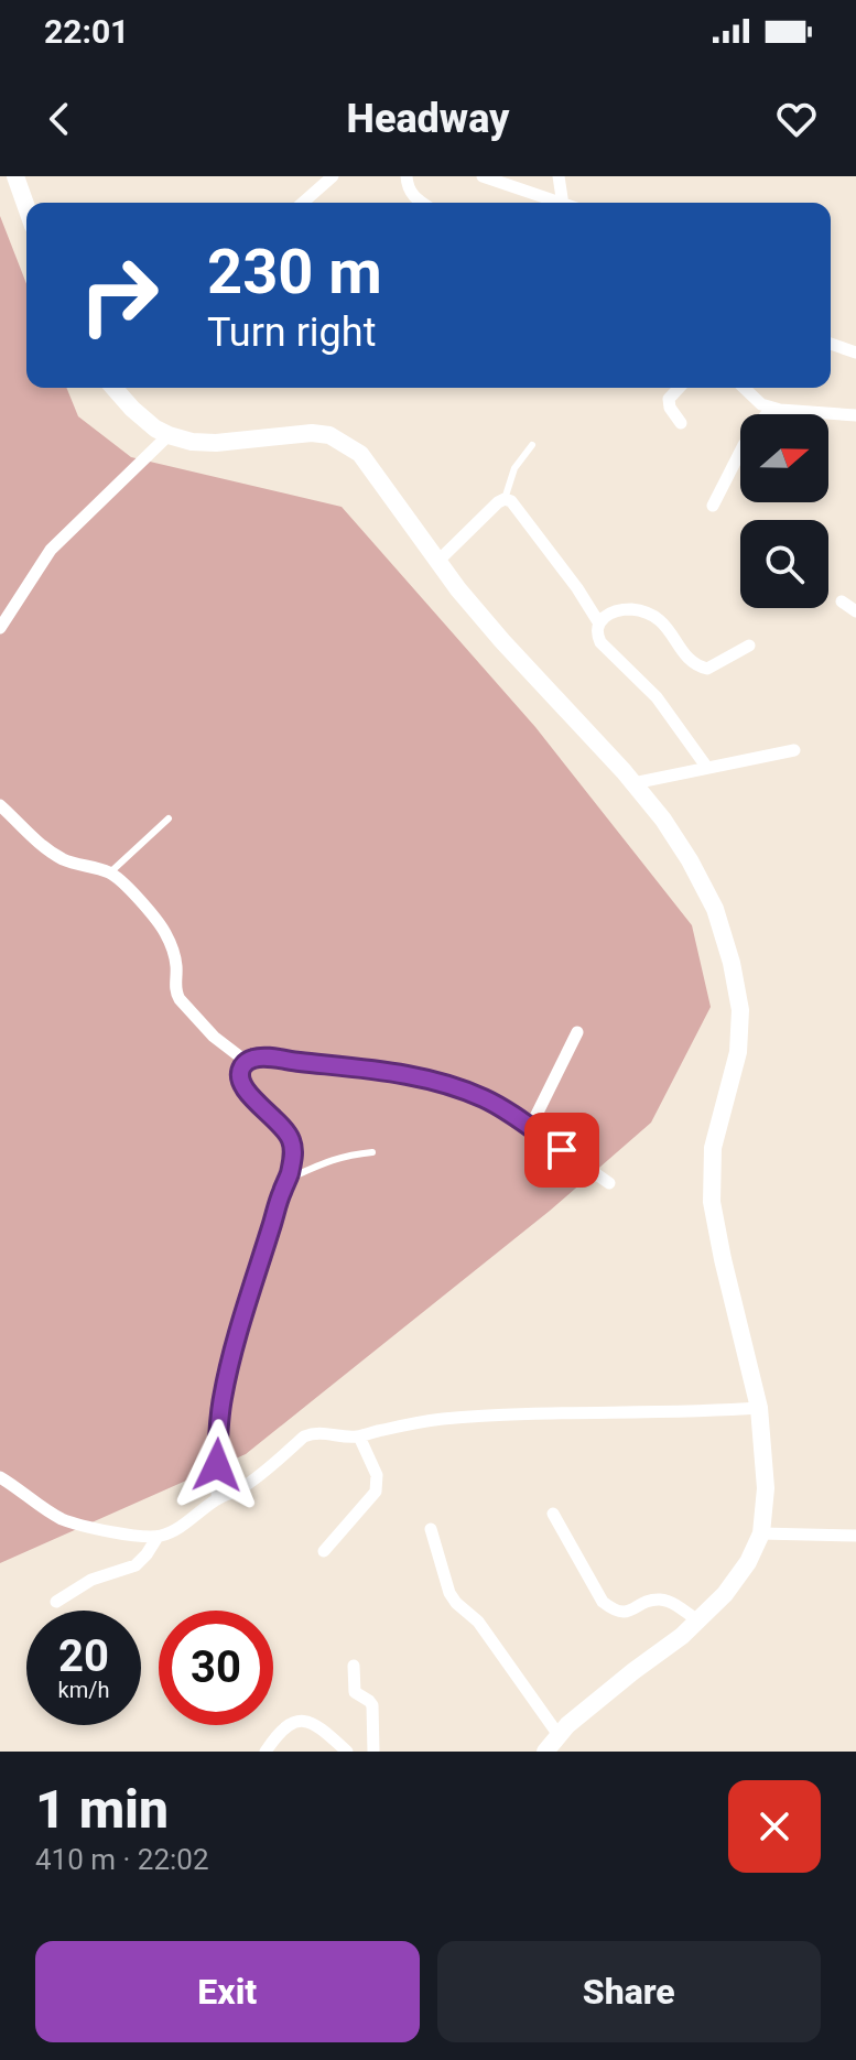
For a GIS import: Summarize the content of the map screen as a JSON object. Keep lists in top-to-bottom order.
{
  "north": "right",
  "page": {
    "status": "22:01",
    "header": "Headway",
    "turn": ["230 m", "Turn right"],
    "speed": "20 km/h",
    "limit": "30",
    "heading": ["1 min", "410 m · 22:02"],
    "buttons": ["Exit", "Share"]
  }
}
